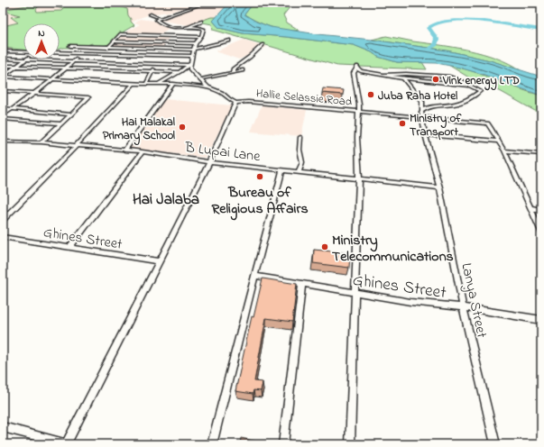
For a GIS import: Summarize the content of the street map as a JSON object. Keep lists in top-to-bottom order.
{
  "streets": {
    "street": [
      "Hallie Selassie Road",
      "B Lupai Lane",
      "Ghines Street",
      "Lanya Street"
    ]
  },
  "crossings": [
    ["Hallie Selassie Road", "Lanya Street"],
    ["B Lupai Lane", "Lanya Street"],
    ["Ghines Street", "Lanya Street"]
  ],
  "districts": ["Hai Jalaba"],
  "places": [
    "Vink energy LTD",
    "Juba Raha Hotel",
    "Ministry of Transport",
    "Hai Malakal Primary School",
    "Bureau of Religious Affairs",
    "Ministry Telecommunications"
  ],
  "north": "top"
}
